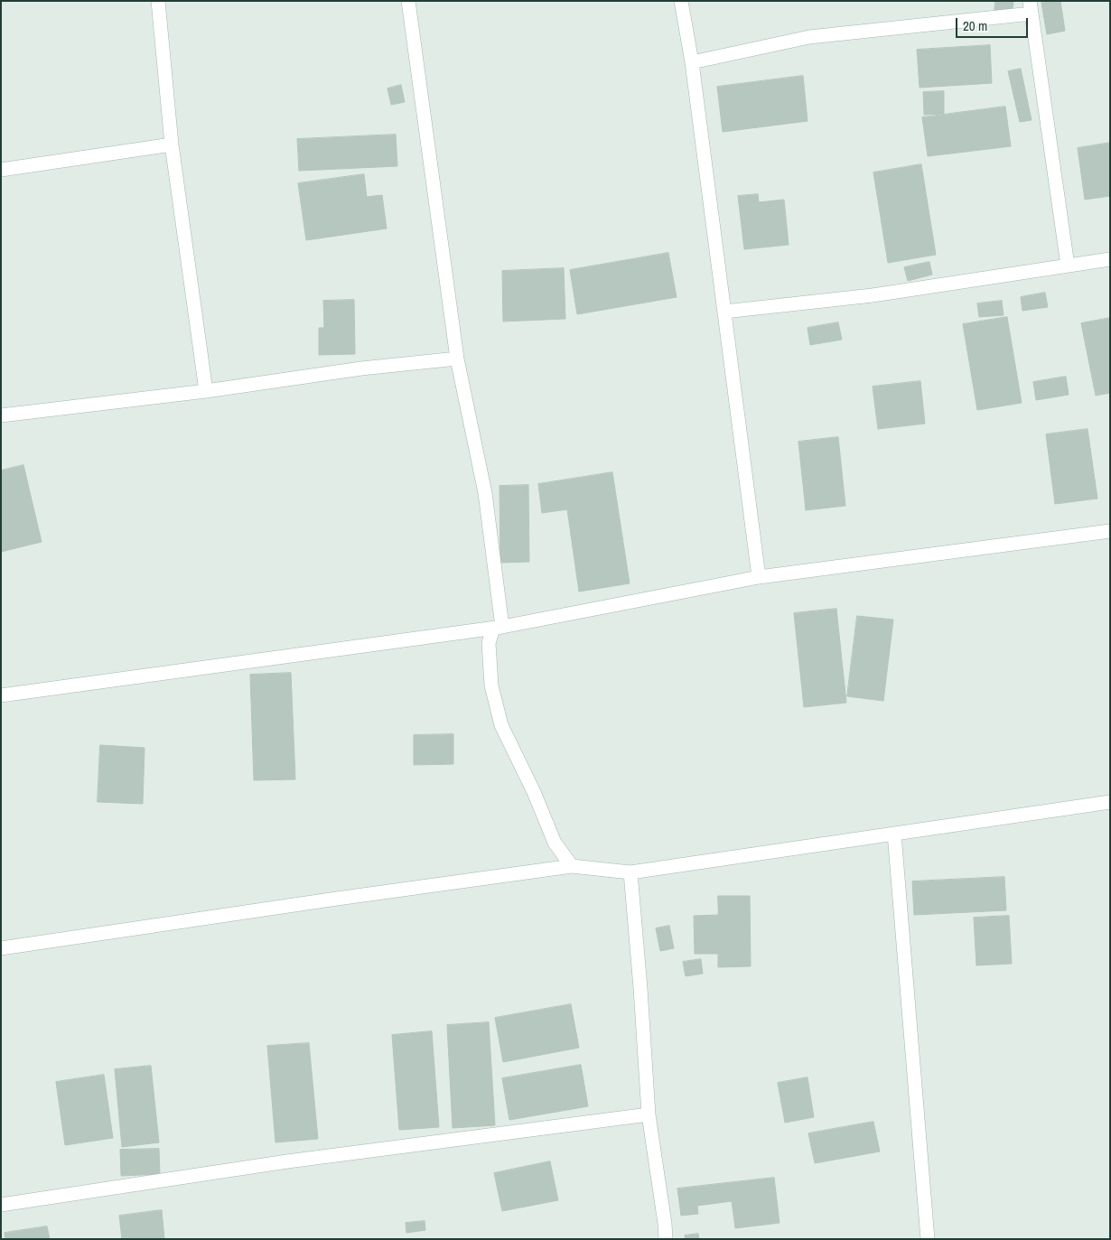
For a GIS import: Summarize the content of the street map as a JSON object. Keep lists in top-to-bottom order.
{
  "scale_bar": "20 m"
}
